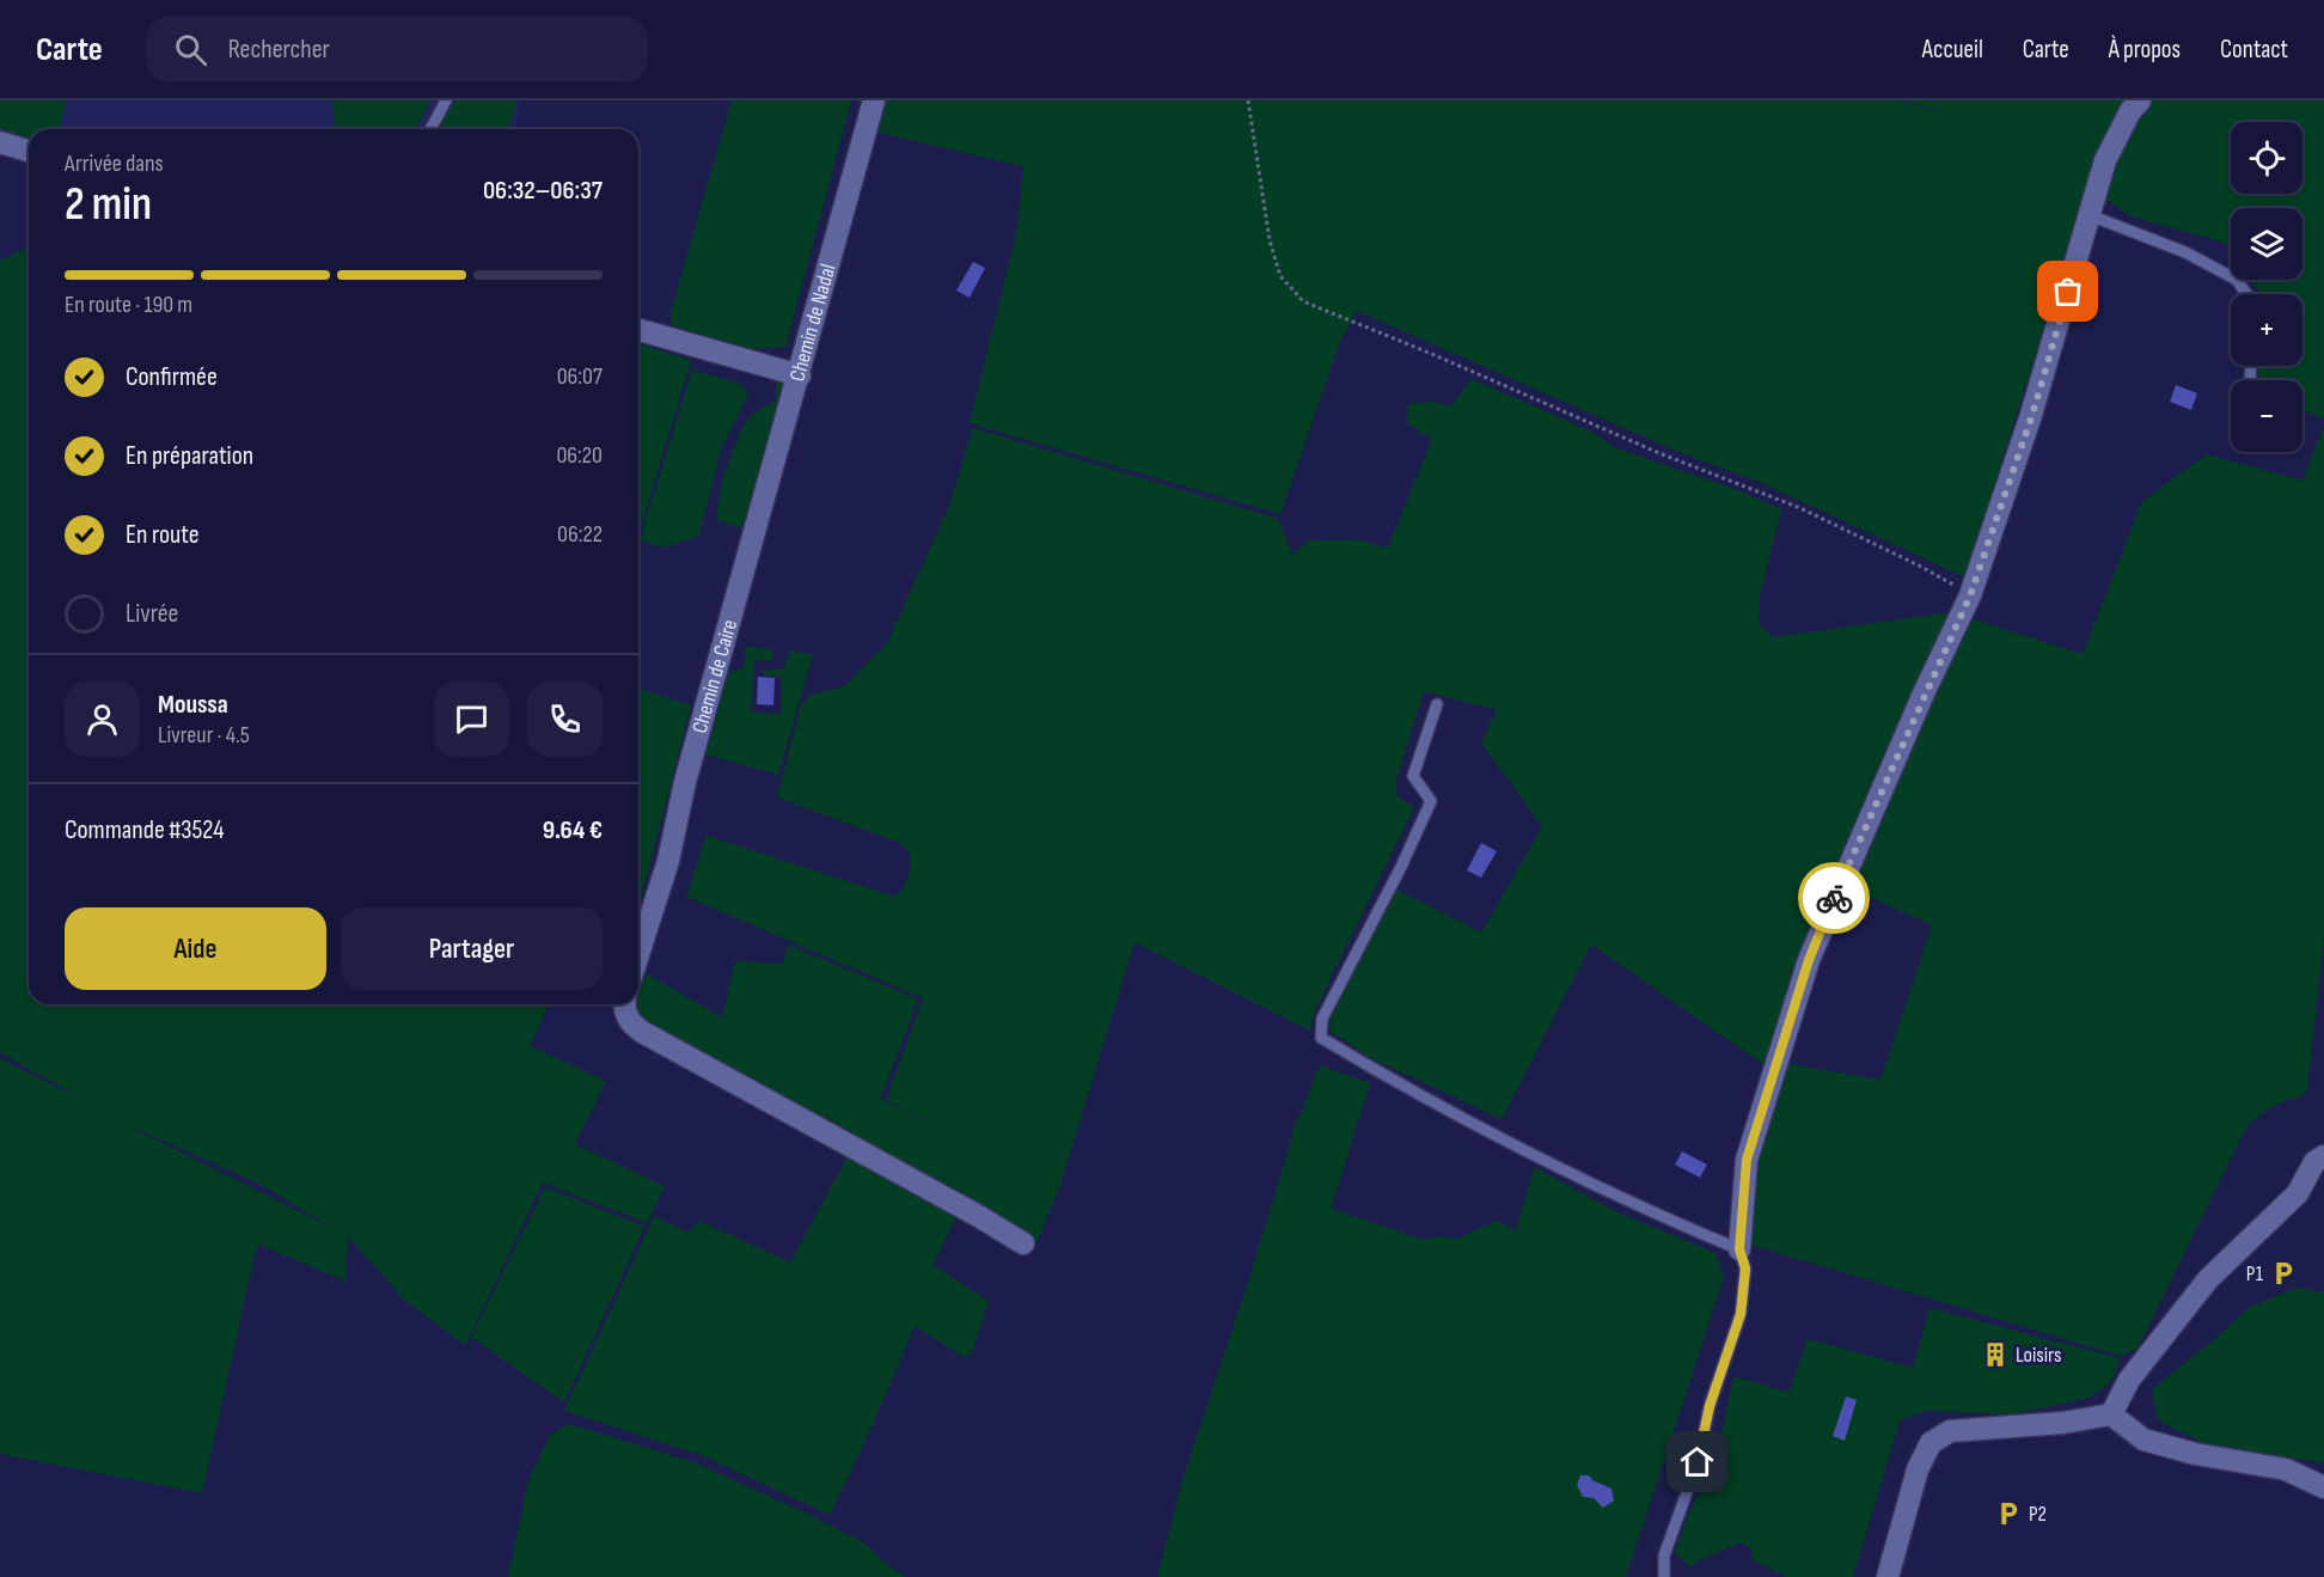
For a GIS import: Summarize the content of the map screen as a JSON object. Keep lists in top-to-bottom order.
{
  "streets": {
    "street": ["Chemin de Nadal", "Chemin de Caire"]
  },
  "crossings": [
    ["Chemin de Nadal", "Chemin de Caire"]
  ],
  "places": {
    "parking": ["P1", "P2"],
    "building": ["Loisirs"]
  },
  "page": {
    "header": "Carte",
    "search": "Rechercher",
    "nav": [
      "Accueil",
      "Carte",
      "À propos",
      "Contact"
    ],
    "map_buttons": ["+", "−"],
    "heading": ["2 min", "Arrivée dans", "06:32–06:37"],
    "panel": [
      "Moussa",
      "Livreur · 4.5",
      "Commande #3524",
      "9.64 €"
    ],
    "bar": "En route · 190 m",
    "list": [
      ["Confirmée", "06:07"],
      ["En préparation", "06:20"],
      ["En route", "06:22"],
      "Livrée"
    ],
    "buttons": ["Aide", "Partager"]
  }
}
